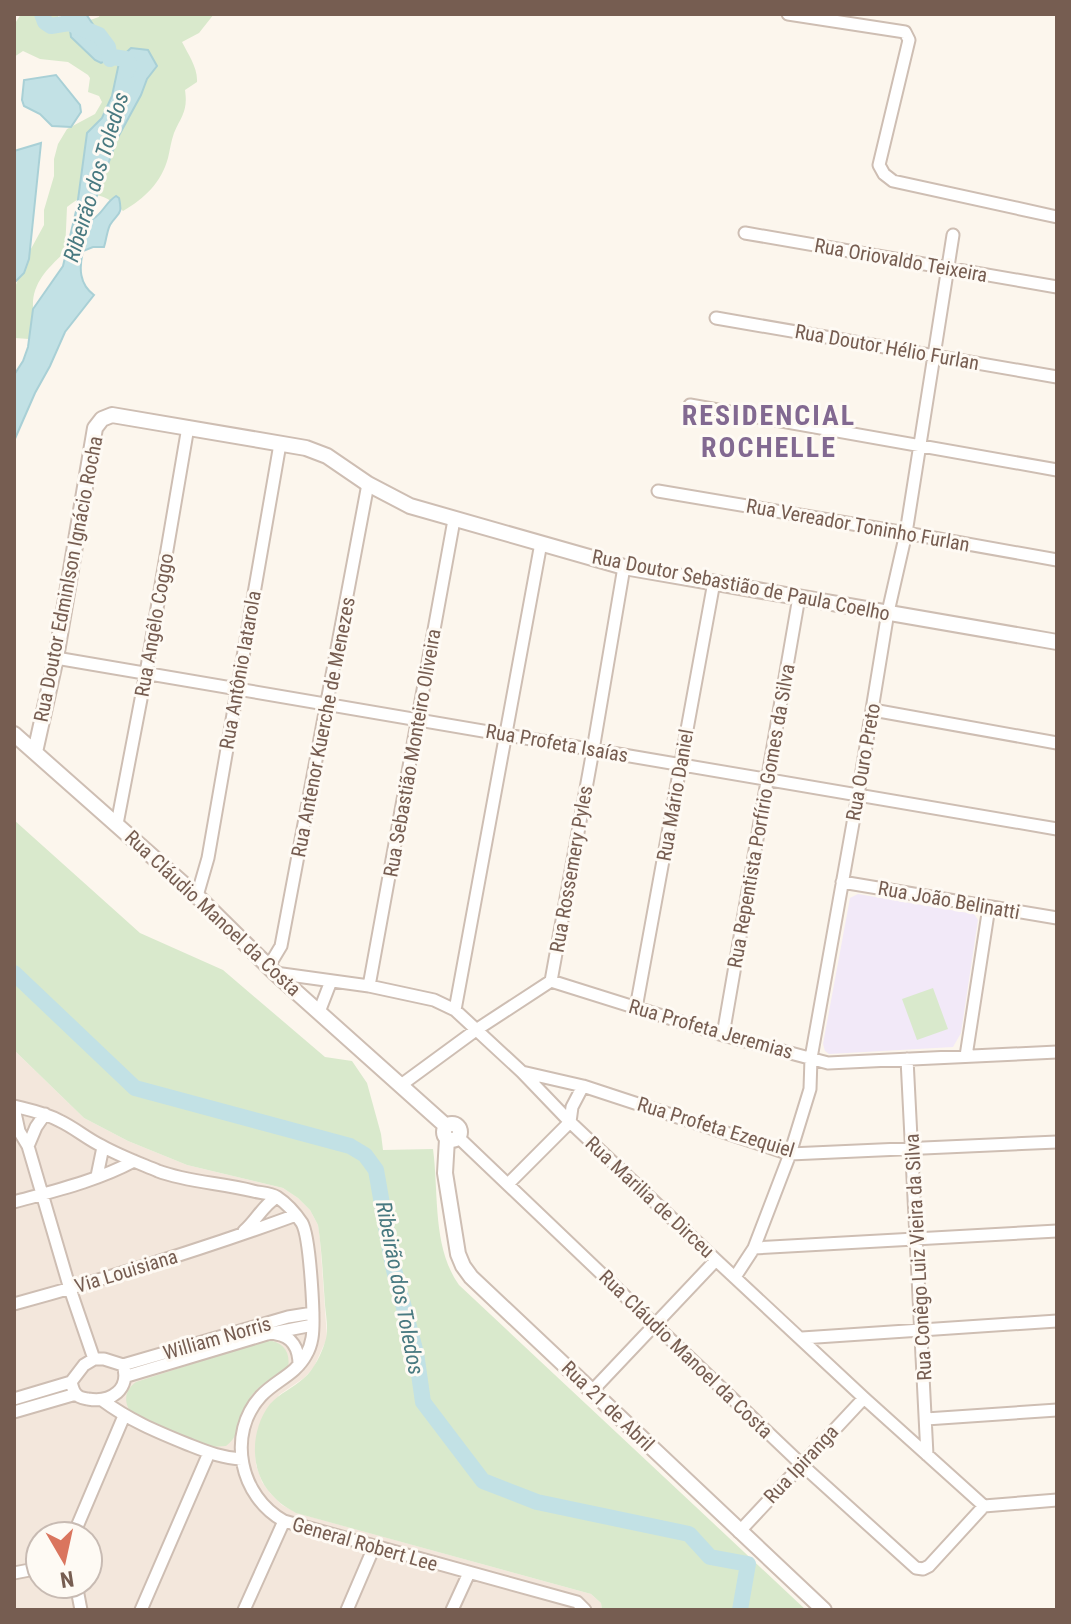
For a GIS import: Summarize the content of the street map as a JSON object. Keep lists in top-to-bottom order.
{
  "streets": {
    "street": [
      "Rua Oriovaldo Teixeira",
      "Rua Doutor Hélio Furlan",
      "Rua Vereador Toninho Furlan",
      "Rua Doutor Edminlson Ignácio Rocha",
      "Rua Doutor Sebastião de Paula Coelho",
      "Rua Angêlo Coggo",
      "Rua Antônio Iatarola",
      "Rua Antenor Kuerche de Menezes",
      "Rua Profeta Isaías",
      "Rua Sebastião Monteiro Oliveira",
      "Rua Ouro Preto",
      "Rua Mário Daniel",
      "Rua Repentista Porfírio Gomes da Silva",
      "Rua Rossemery Pyles",
      "Rua João Belinatti",
      "Rua Cláudio Manoel da Costa",
      "Rua Profeta Jeremias",
      "Rua Profeta Ezequiel",
      "Rua Marilia de Dirceu",
      "Rua Conêgo Luiz Vieira da Silva",
      "Via Louisiana",
      "William Norris",
      "Rua 21 de Abril",
      "Rua Ipiranga",
      "General Robert Lee"
    ]
  },
  "crossings": [
    ["Rua Oriovaldo Teixeira", "Rua Ouro Preto"],
    ["Rua Doutor Hélio Furlan", "Rua Ouro Preto"],
    ["Rua Vereador Toninho Furlan", "Rua Ouro Preto"],
    ["Rua Doutor Edminlson Ignácio Rocha", "Rua Doutor Sebastião de Paula Coelho"],
    ["Rua Doutor Edminlson Ignácio Rocha", "Rua Profeta Isaías"],
    ["Rua Doutor Edminlson Ignácio Rocha", "Rua Cláudio Manoel da Costa"],
    ["Rua Doutor Sebastião de Paula Coelho", "Rua Angêlo Coggo"],
    ["Rua Doutor Sebastião de Paula Coelho", "Rua Antônio Iatarola"],
    ["Rua Doutor Sebastião de Paula Coelho", "Rua Antenor Kuerche de Menezes"],
    ["Rua Doutor Sebastião de Paula Coelho", "Rua Sebastião Monteiro Oliveira"],
    ["Rua Doutor Sebastião de Paula Coelho", "Rua Ouro Preto"],
    ["Rua Doutor Sebastião de Paula Coelho", "Rua Mário Daniel"],
    ["Rua Doutor Sebastião de Paula Coelho", "Rua Repentista Porfírio Gomes da Silva"],
    ["Rua Doutor Sebastião de Paula Coelho", "Rua Rossemery Pyles"],
    ["Rua Angêlo Coggo", "Rua Profeta Isaías"],
    ["Rua Angêlo Coggo", "Rua Cláudio Manoel da Costa"],
    ["Rua Antônio Iatarola", "Rua Profeta Isaías"],
    ["Rua Antônio Iatarola", "Rua Cláudio Manoel da Costa"],
    ["Rua Antenor Kuerche de Menezes", "Rua Profeta Isaías"],
    ["Rua Antenor Kuerche de Menezes", "Rua Cláudio Manoel da Costa"],
    ["Rua Profeta Isaías", "Rua Sebastião Monteiro Oliveira"],
    ["Rua Profeta Isaías", "Rua Ouro Preto"],
    ["Rua Profeta Isaías", "Rua Mário Daniel"],
    ["Rua Profeta Isaías", "Rua Repentista Porfírio Gomes da Silva"],
    ["Rua Profeta Isaías", "Rua Rossemery Pyles"],
    ["Rua Ouro Preto", "Rua João Belinatti"],
    ["Rua Ouro Preto", "Rua Profeta Jeremias"],
    ["Rua Ouro Preto", "Rua Profeta Ezequiel"],
    ["Rua Ouro Preto", "Rua Marilia de Dirceu"],
    ["Rua Mário Daniel", "Rua Profeta Jeremias"],
    ["Rua Repentista Porfírio Gomes da Silva", "Rua Profeta Jeremias"],
    ["Rua Rossemery Pyles", "Rua Profeta Jeremias"],
    ["Rua Cláudio Manoel da Costa", "Rua Marilia de Dirceu"],
    ["Rua Cláudio Manoel da Costa", "Rua 21 de Abril"],
    ["Rua Cláudio Manoel da Costa", "Rua Ipiranga"],
    ["Rua Profeta Jeremias", "Rua Conêgo Luiz Vieira da Silva"],
    ["Rua Profeta Ezequiel", "Rua Marilia de Dirceu"],
    ["Rua Profeta Ezequiel", "Rua Conêgo Luiz Vieira da Silva"],
    ["Rua Marilia de Dirceu", "Rua Conêgo Luiz Vieira da Silva"],
    ["Rua Marilia de Dirceu", "Rua Ipiranga"],
    ["Rua 21 de Abril", "Rua Ipiranga"]
  ],
  "districts": ["RESIDENCIAL ROCHELLE"],
  "water": ["Ribeirão dos Toledos"],
  "north": "bottom"
}
